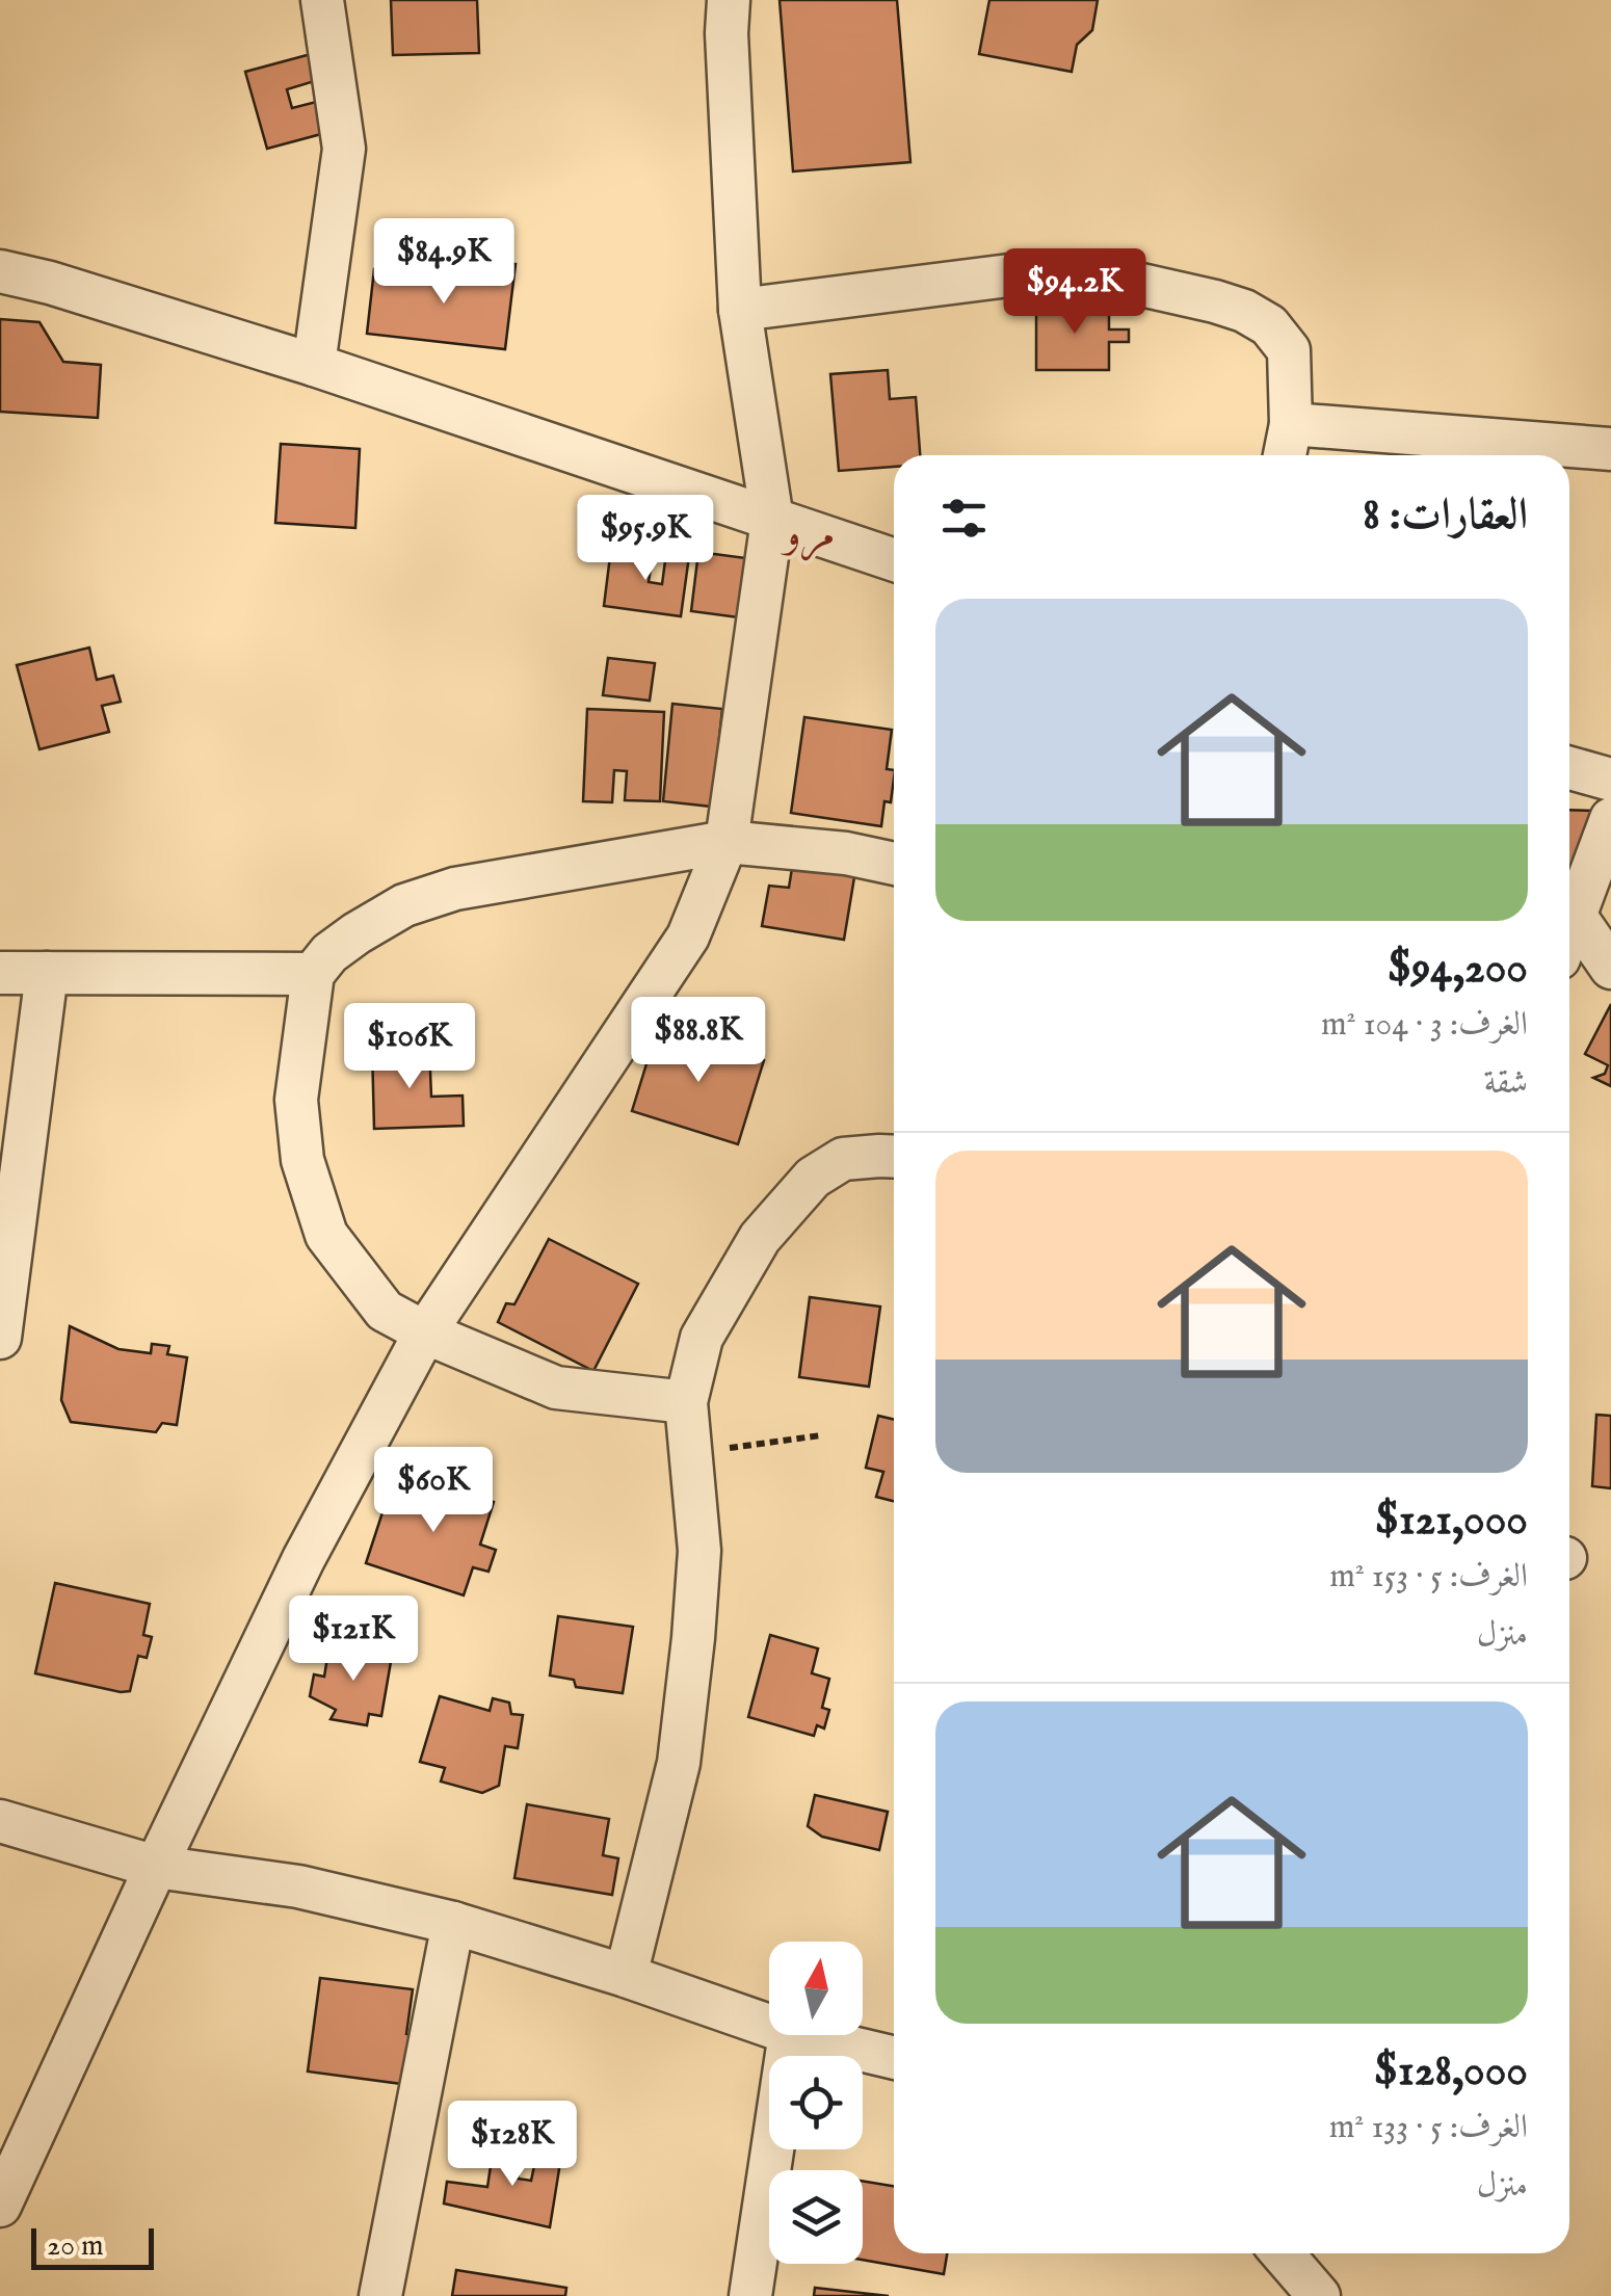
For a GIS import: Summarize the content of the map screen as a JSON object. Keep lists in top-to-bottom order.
{
  "districts": ["مرو"],
  "scale_bar": "20 m",
  "north": "top",
  "page": {
    "price": [
      "$84.9K",
      "$94.2K",
      "$95.9K",
      "$88.8K",
      "$106K",
      "$60K",
      "$121K",
      "$128K"
    ],
    "heading": "العقارات: 8",
    "list": [
      {
        "name": "$94,200",
        "note": "الغرف: 3 · 104 m² · شقة"
      },
      {
        "name": "$121,000",
        "note": "الغرف: 5 · 153 m² · منزل"
      },
      {
        "name": "$128,000",
        "note": "الغرف: 5 · 133 m² · منزل"
      }
    ],
    "scale": "20 m"
  }
}
